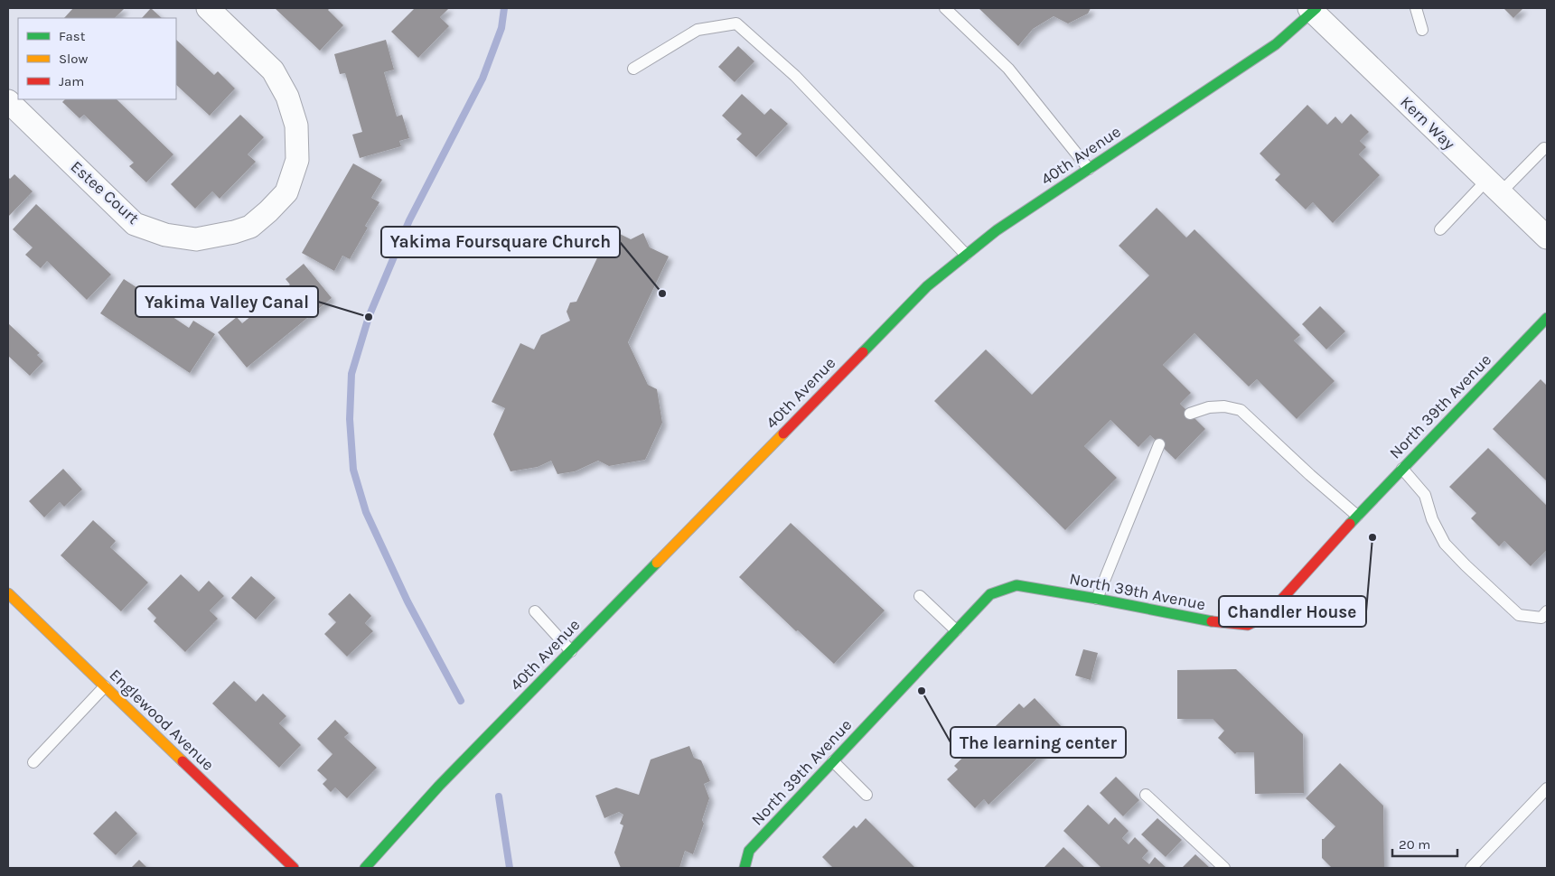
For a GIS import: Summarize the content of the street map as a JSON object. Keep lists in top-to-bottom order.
{
  "streets": {
    "street": [
      "Kern Way",
      "40th Avenue",
      "Estee Court",
      "North 39th Avenue",
      "Englewood Avenue"
    ]
  },
  "crossings": [
    ["Kern Way", "40th Avenue"]
  ],
  "places": [
    "Yakima Foursquare Church",
    "Yakima Valley Canal",
    "Chandler House",
    "The learning center"
  ],
  "legend": ["Fast", "Slow", "Jam"],
  "scale_bar": "20 m"
}
